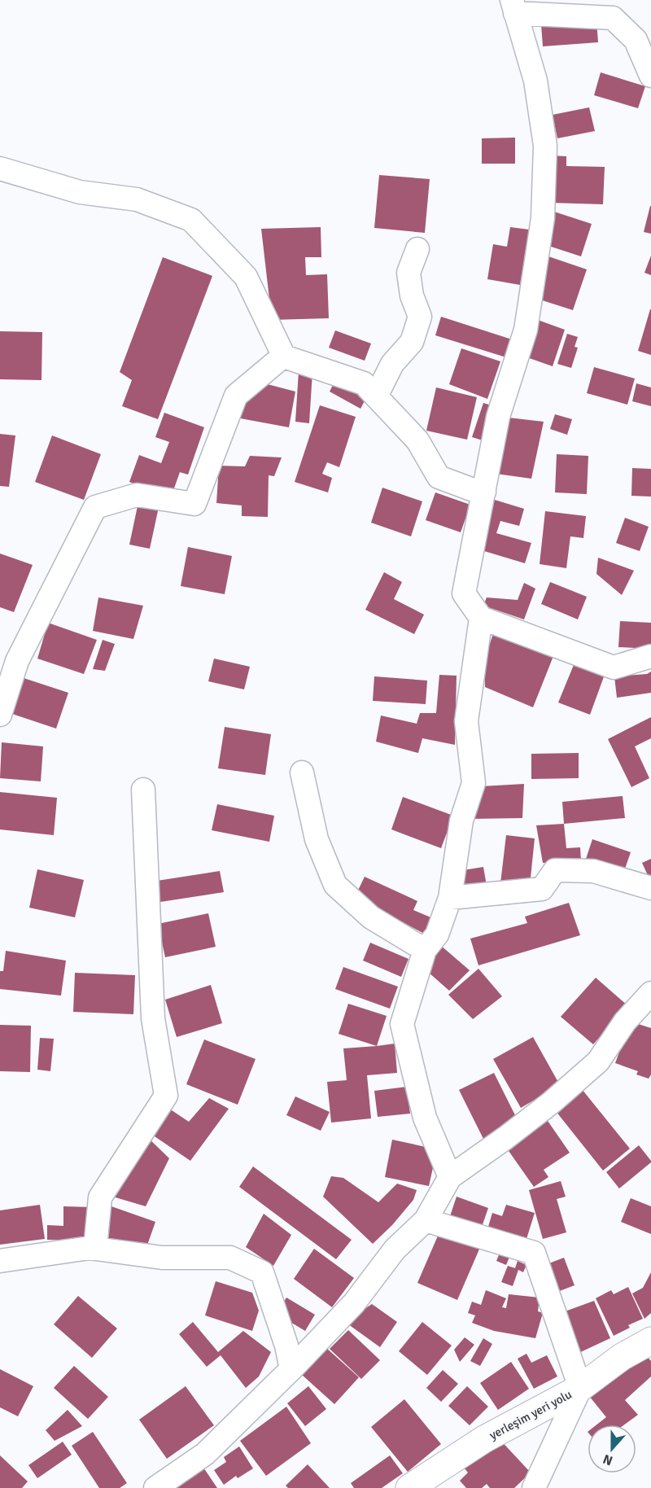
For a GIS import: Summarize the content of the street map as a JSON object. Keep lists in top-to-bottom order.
{
  "streets": {
    "street": ["yerleşim yeri yolu"]
  },
  "north": "bottom"
}
